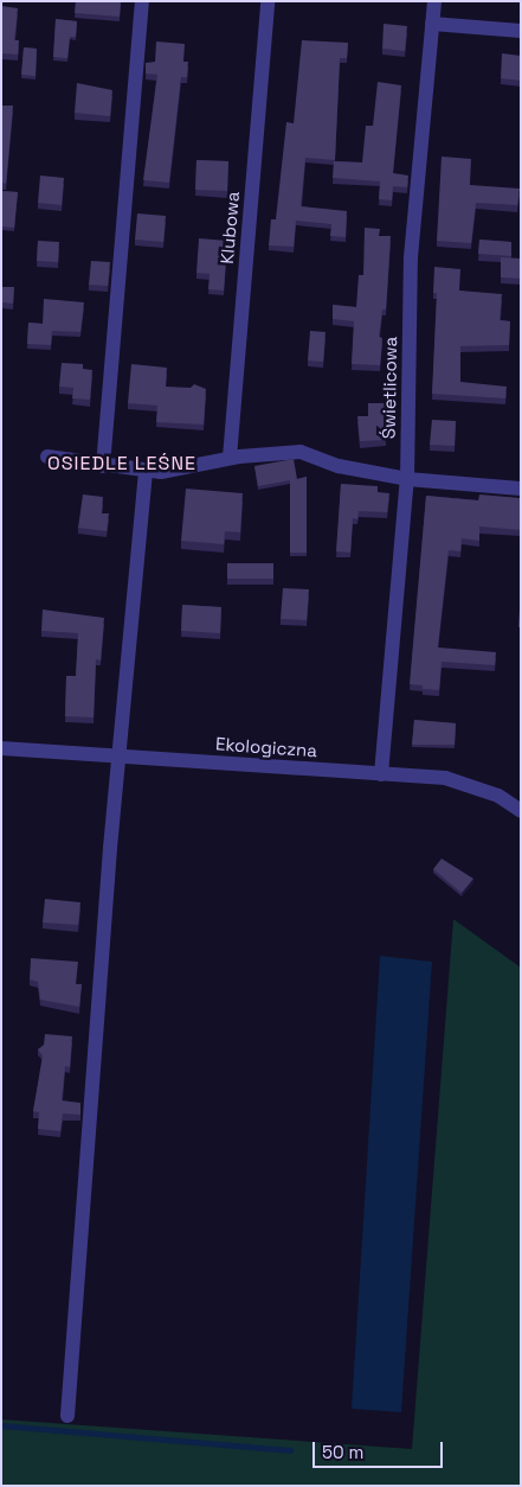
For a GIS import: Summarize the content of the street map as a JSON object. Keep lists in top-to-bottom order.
{
  "streets": {
    "street": ["Klubowa", "Świetlicowa", "Ekologiczna"]
  },
  "crossings": [
    ["Świetlicowa", "Ekologiczna"]
  ],
  "districts": ["OSIEDLE LEŚNE"],
  "scale_bar": "50 m"
}
